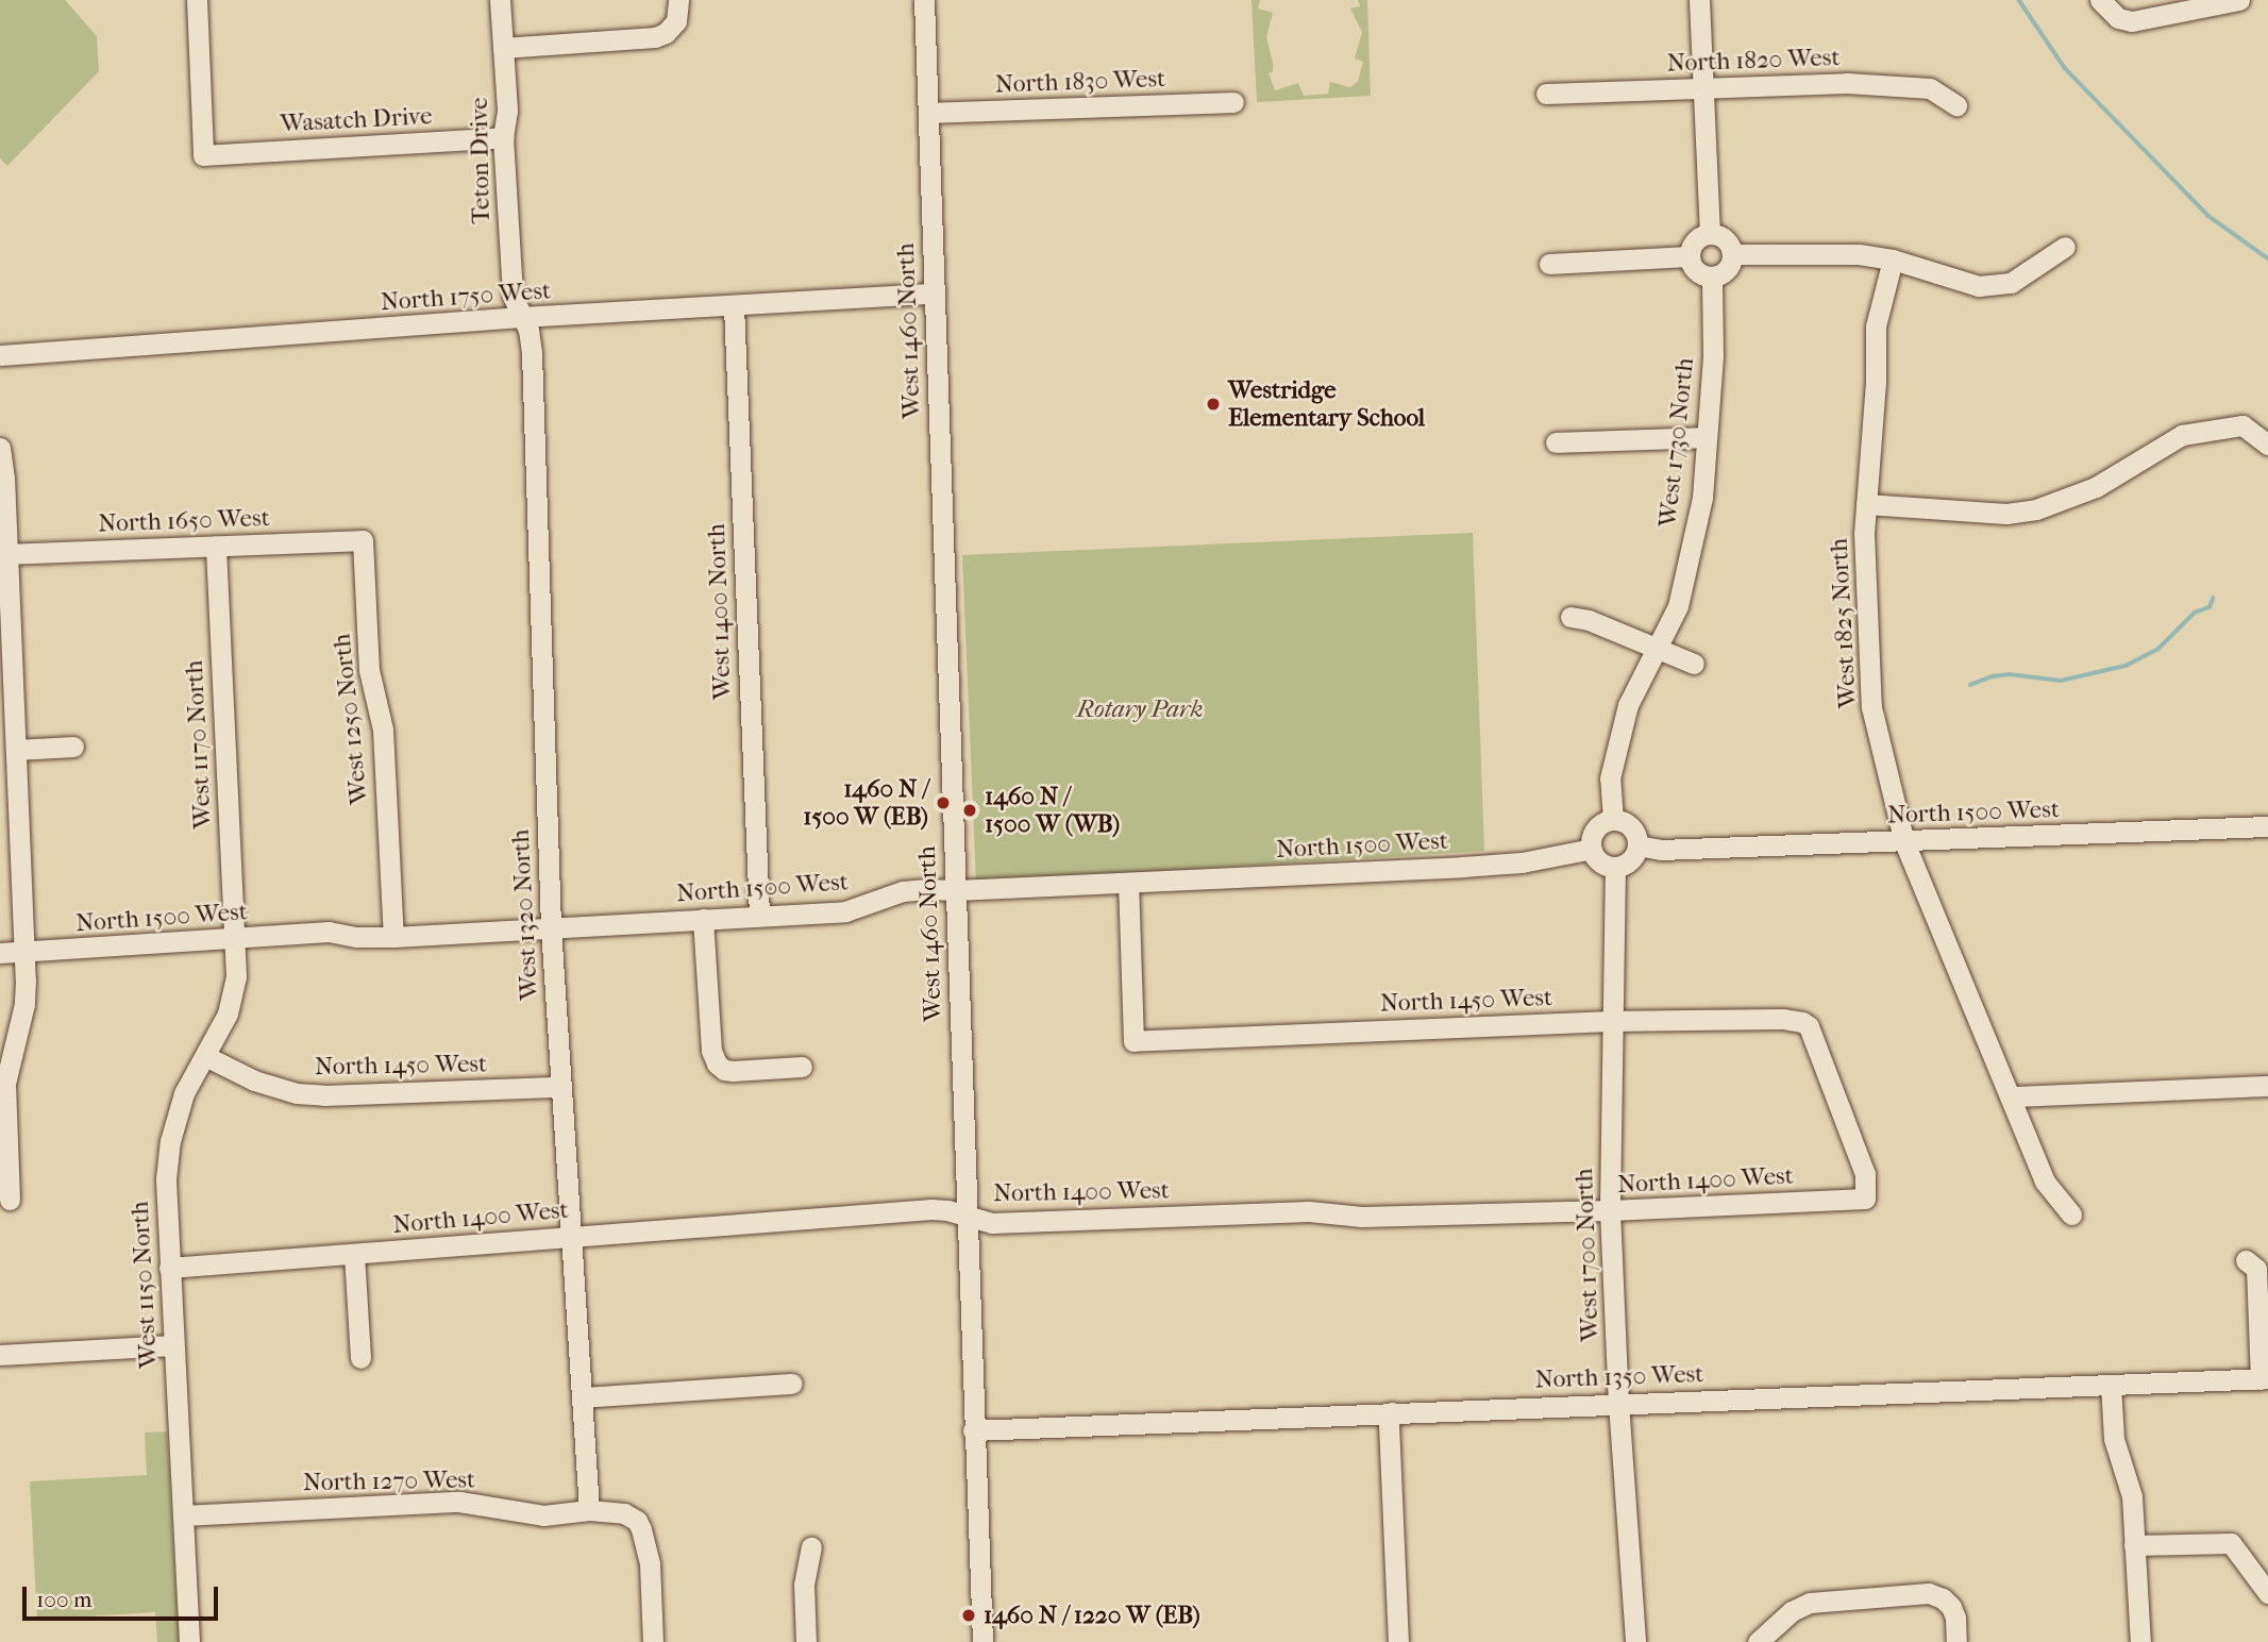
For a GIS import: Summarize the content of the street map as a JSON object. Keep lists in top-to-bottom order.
{
  "streets": {
    "street": [
      "North 1820 West",
      "North 1830 West",
      "Wasatch Drive",
      "Teton Drive",
      "North 1750 West",
      "West 1460 North",
      "West 1730 North",
      "North 1650 West",
      "West 1400 North",
      "West 1825 North",
      "West 1250 North",
      "West 1170 North",
      "North 1500 West",
      "West 1320 North",
      "North 1450 West",
      "North 1400 West",
      "West 1700 North",
      "West 1150 North",
      "North 1350 West",
      "North 1270 West"
    ]
  },
  "crossings": [
    ["North 1830 West", "West 1460 North"],
    ["Wasatch Drive", "Teton Drive"],
    ["Teton Drive", "North 1750 West"],
    ["Teton Drive", "West 1320 North"],
    ["North 1750 West", "West 1460 North"],
    ["North 1750 West", "West 1400 North"],
    ["North 1750 West", "West 1320 North"],
    ["West 1460 North", "North 1500 West"],
    ["West 1460 North", "North 1400 West"],
    ["West 1460 North", "North 1350 West"],
    ["West 1730 North", "North 1500 West"],
    ["West 1730 North", "West 1700 North"],
    ["North 1650 West", "West 1250 North"],
    ["North 1650 West", "West 1170 North"],
    ["West 1400 North", "North 1500 West"],
    ["West 1825 North", "North 1500 West"],
    ["West 1250 North", "North 1500 West"],
    ["West 1170 North", "North 1500 West"],
    ["West 1170 North", "West 1150 North"],
    ["North 1500 West", "West 1320 North"],
    ["North 1500 West", "North 1450 West"],
    ["North 1500 West", "West 1700 North"],
    ["North 1500 West", "West 1150 North"],
    ["West 1320 North", "North 1450 West"],
    ["West 1320 North", "North 1400 West"],
    ["West 1320 North", "North 1270 West"],
    ["North 1450 West", "North 1400 West"],
    ["North 1450 West", "West 1700 North"],
    ["North 1450 West", "West 1150 North"],
    ["North 1400 West", "West 1700 North"],
    ["North 1400 West", "West 1150 North"],
    ["West 1700 North", "North 1350 West"],
    ["West 1150 North", "North 1270 West"]
  ],
  "parks": ["Rotary Park"],
  "places": [
    "Westridge Elementary School",
    "1460 N / 1500 W (EB)",
    "1460 N / 1500 W (WB)",
    "1460 N / 1220 W (EB)"
  ],
  "scale_bar": "100 m"
}
